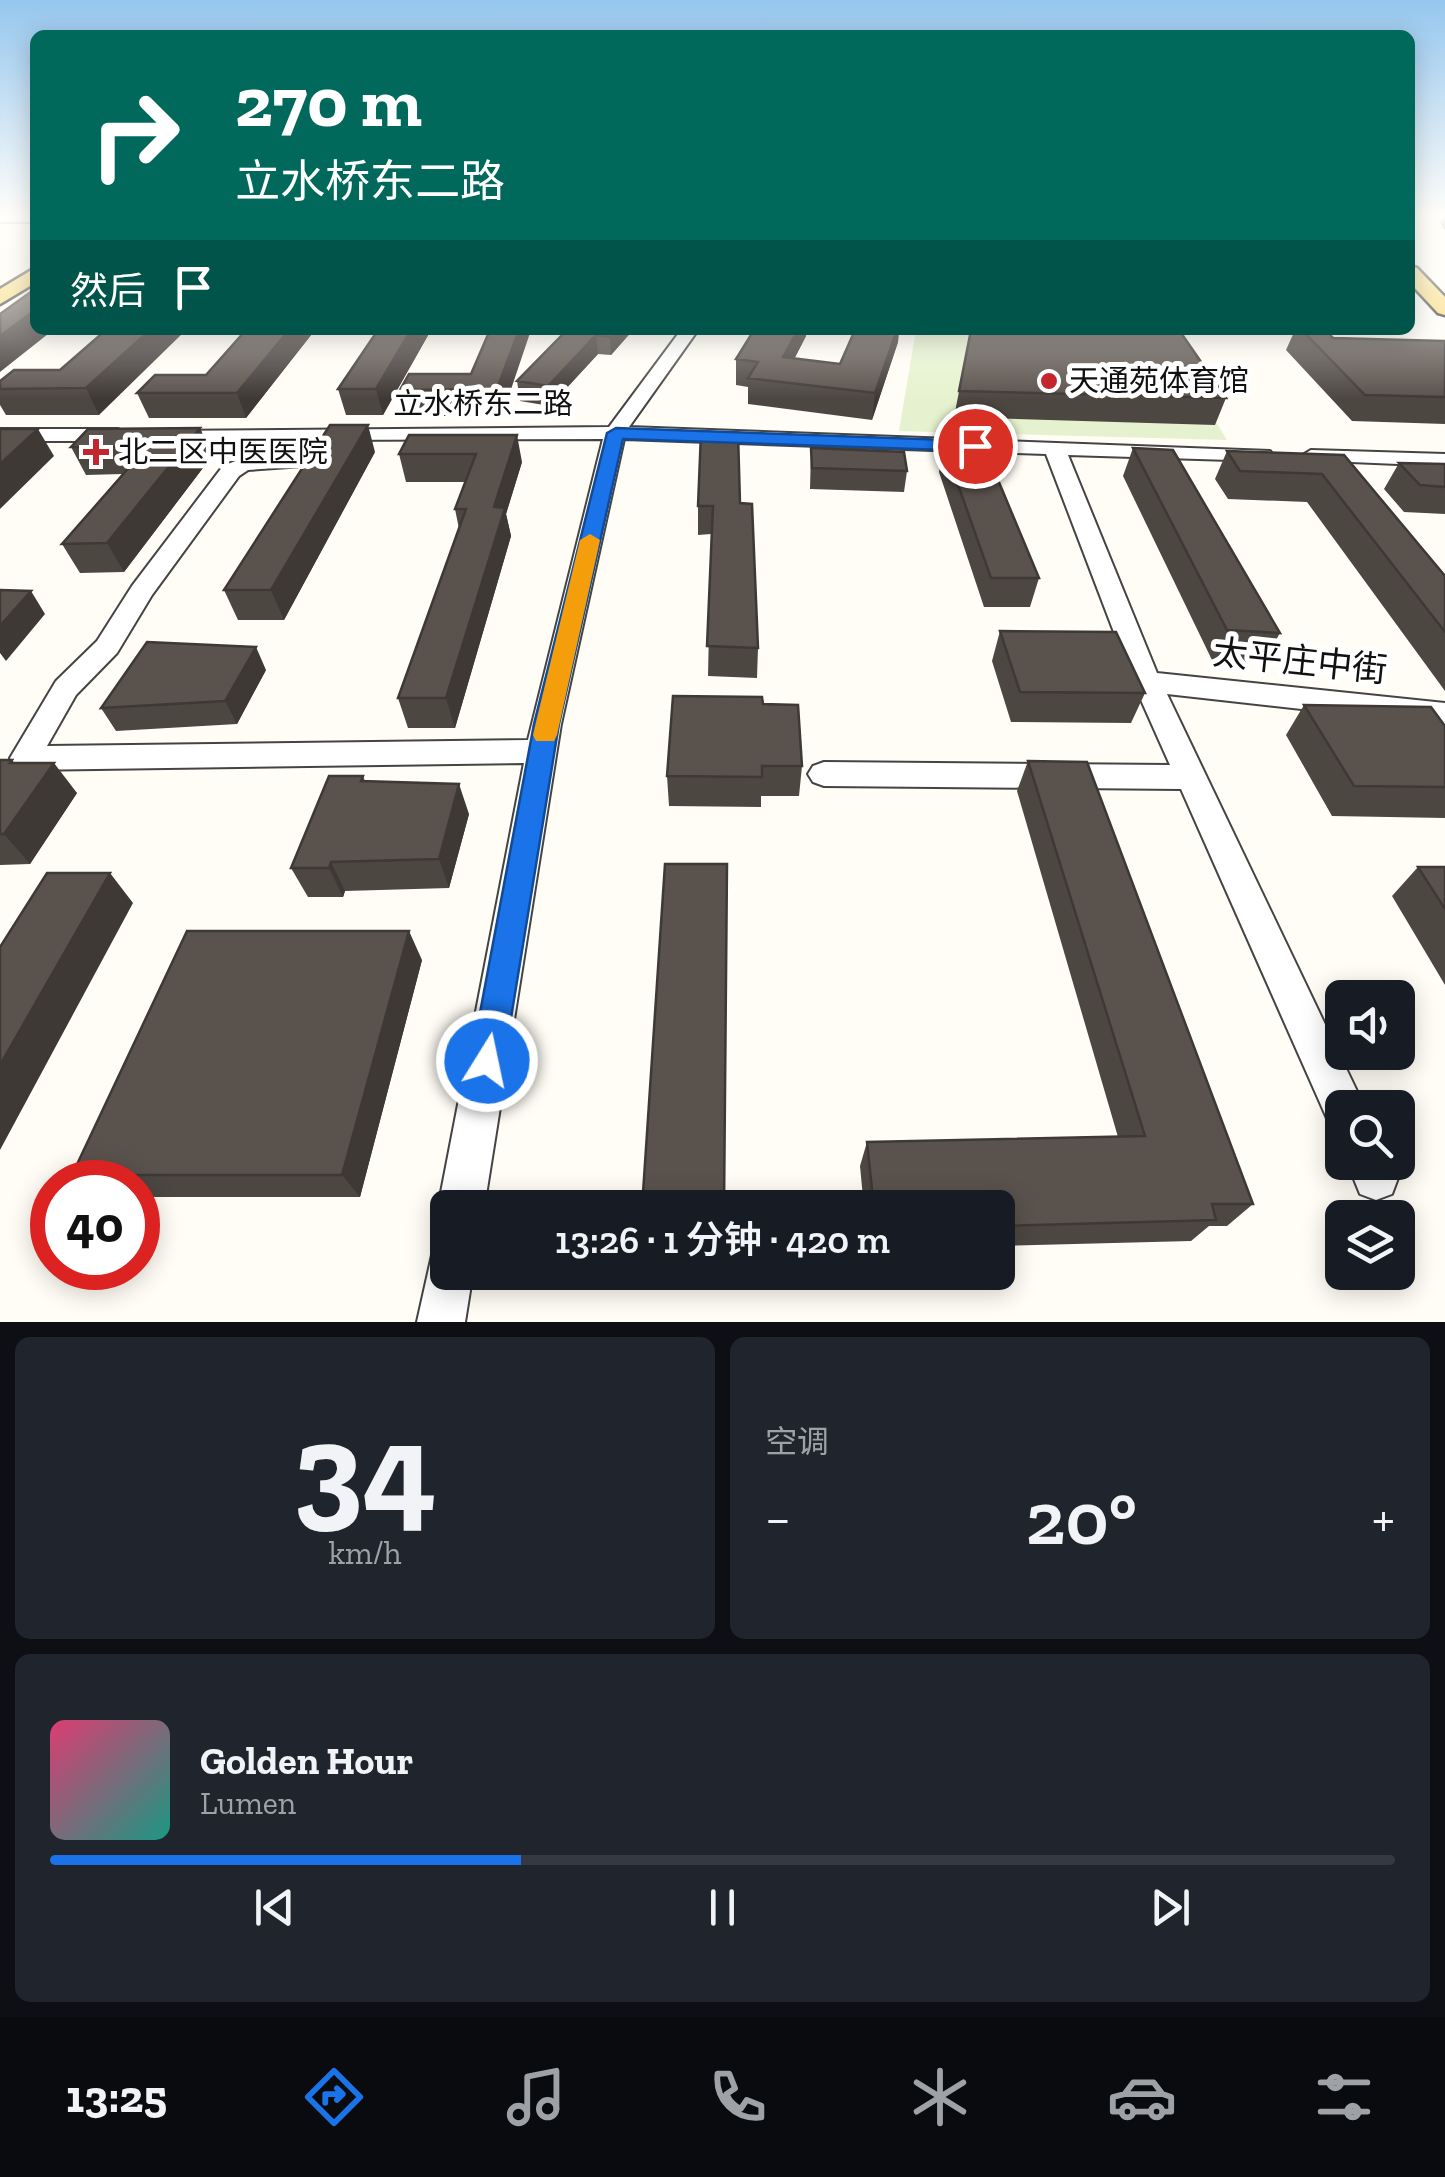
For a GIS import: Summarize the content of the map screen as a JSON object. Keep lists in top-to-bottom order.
{
  "streets": {
    "street": ["立水桥东二路", "太平庄中街"]
  },
  "places": {
    "other": ["天通苑体育馆"],
    "health": ["北二区中医医院"]
  },
  "page": {
    "turn": ["270 m", "立水桥东二路"],
    "then": "然后",
    "limit": "40",
    "trip": "13:26 · 1 分钟 · 420 m",
    "tile": [
      ["34", "km/h"],
      "空调"
    ],
    "heat": ["−", "20°", "+"],
    "song": ["Golden Hour", "Lumen"],
    "tabs": "13:25"
  }
}
